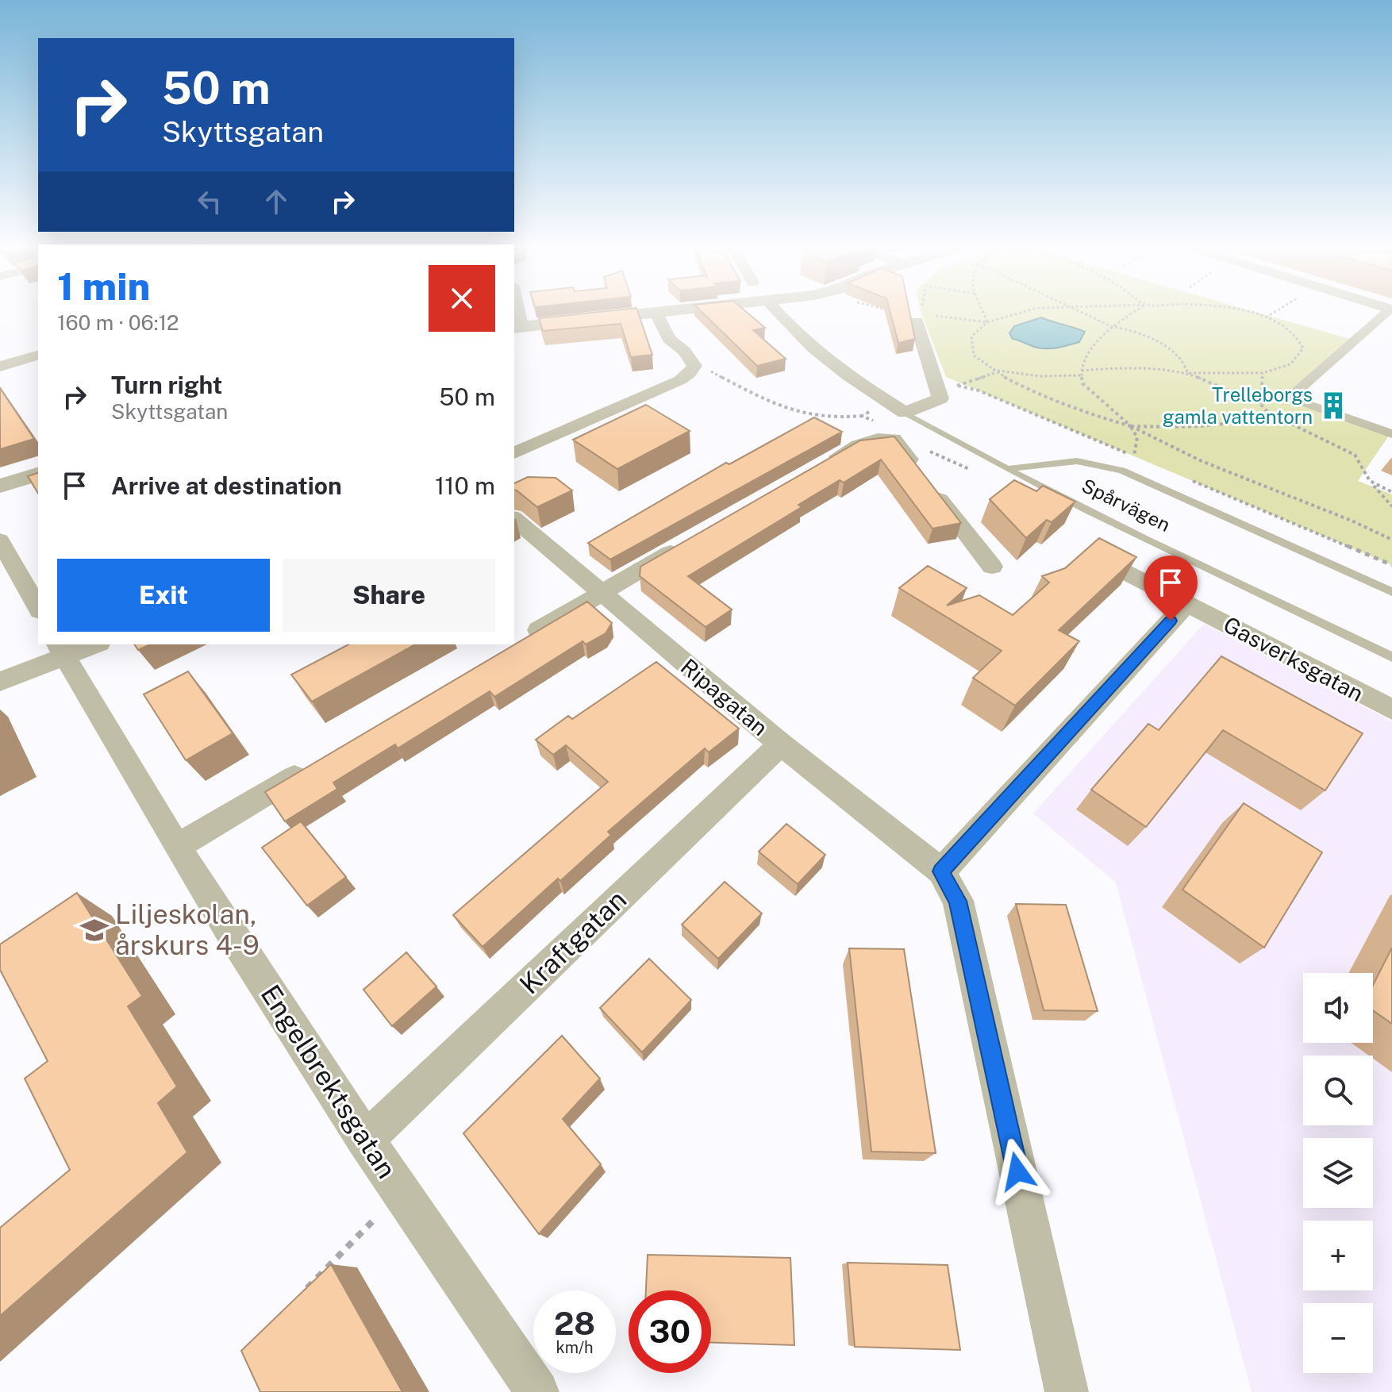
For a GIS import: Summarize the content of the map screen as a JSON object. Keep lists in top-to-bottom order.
{
  "streets": {
    "street": [
      "Spårvägen",
      "Gasverksgatan",
      "Ripagatan",
      "Kraftgatan",
      "Engelbrektsgatan"
    ]
  },
  "crossings": [
    ["Ripagatan", "Kraftgatan"],
    ["Kraftgatan", "Engelbrektsgatan"]
  ],
  "places": {
    "building": ["Trelleborgs gamla vattentorn"],
    "school or university": ["Liljeskolan, årskurs 4-9"]
  },
  "page": {
    "turn": ["50 m", "Skyttsgatan"],
    "heading": ["1 min", "160 m · 06:12"],
    "list": [
      {
        "name": "Turn right",
        "note": "Skyttsgatan",
        "value": "50 m"
      },
      {
        "name": "Arrive at destination",
        "value": "110 m"
      }
    ],
    "buttons": ["Exit", "Share"],
    "map_buttons": ["+", "−"],
    "speed": "28 km/h",
    "limit": "30"
  }
}
